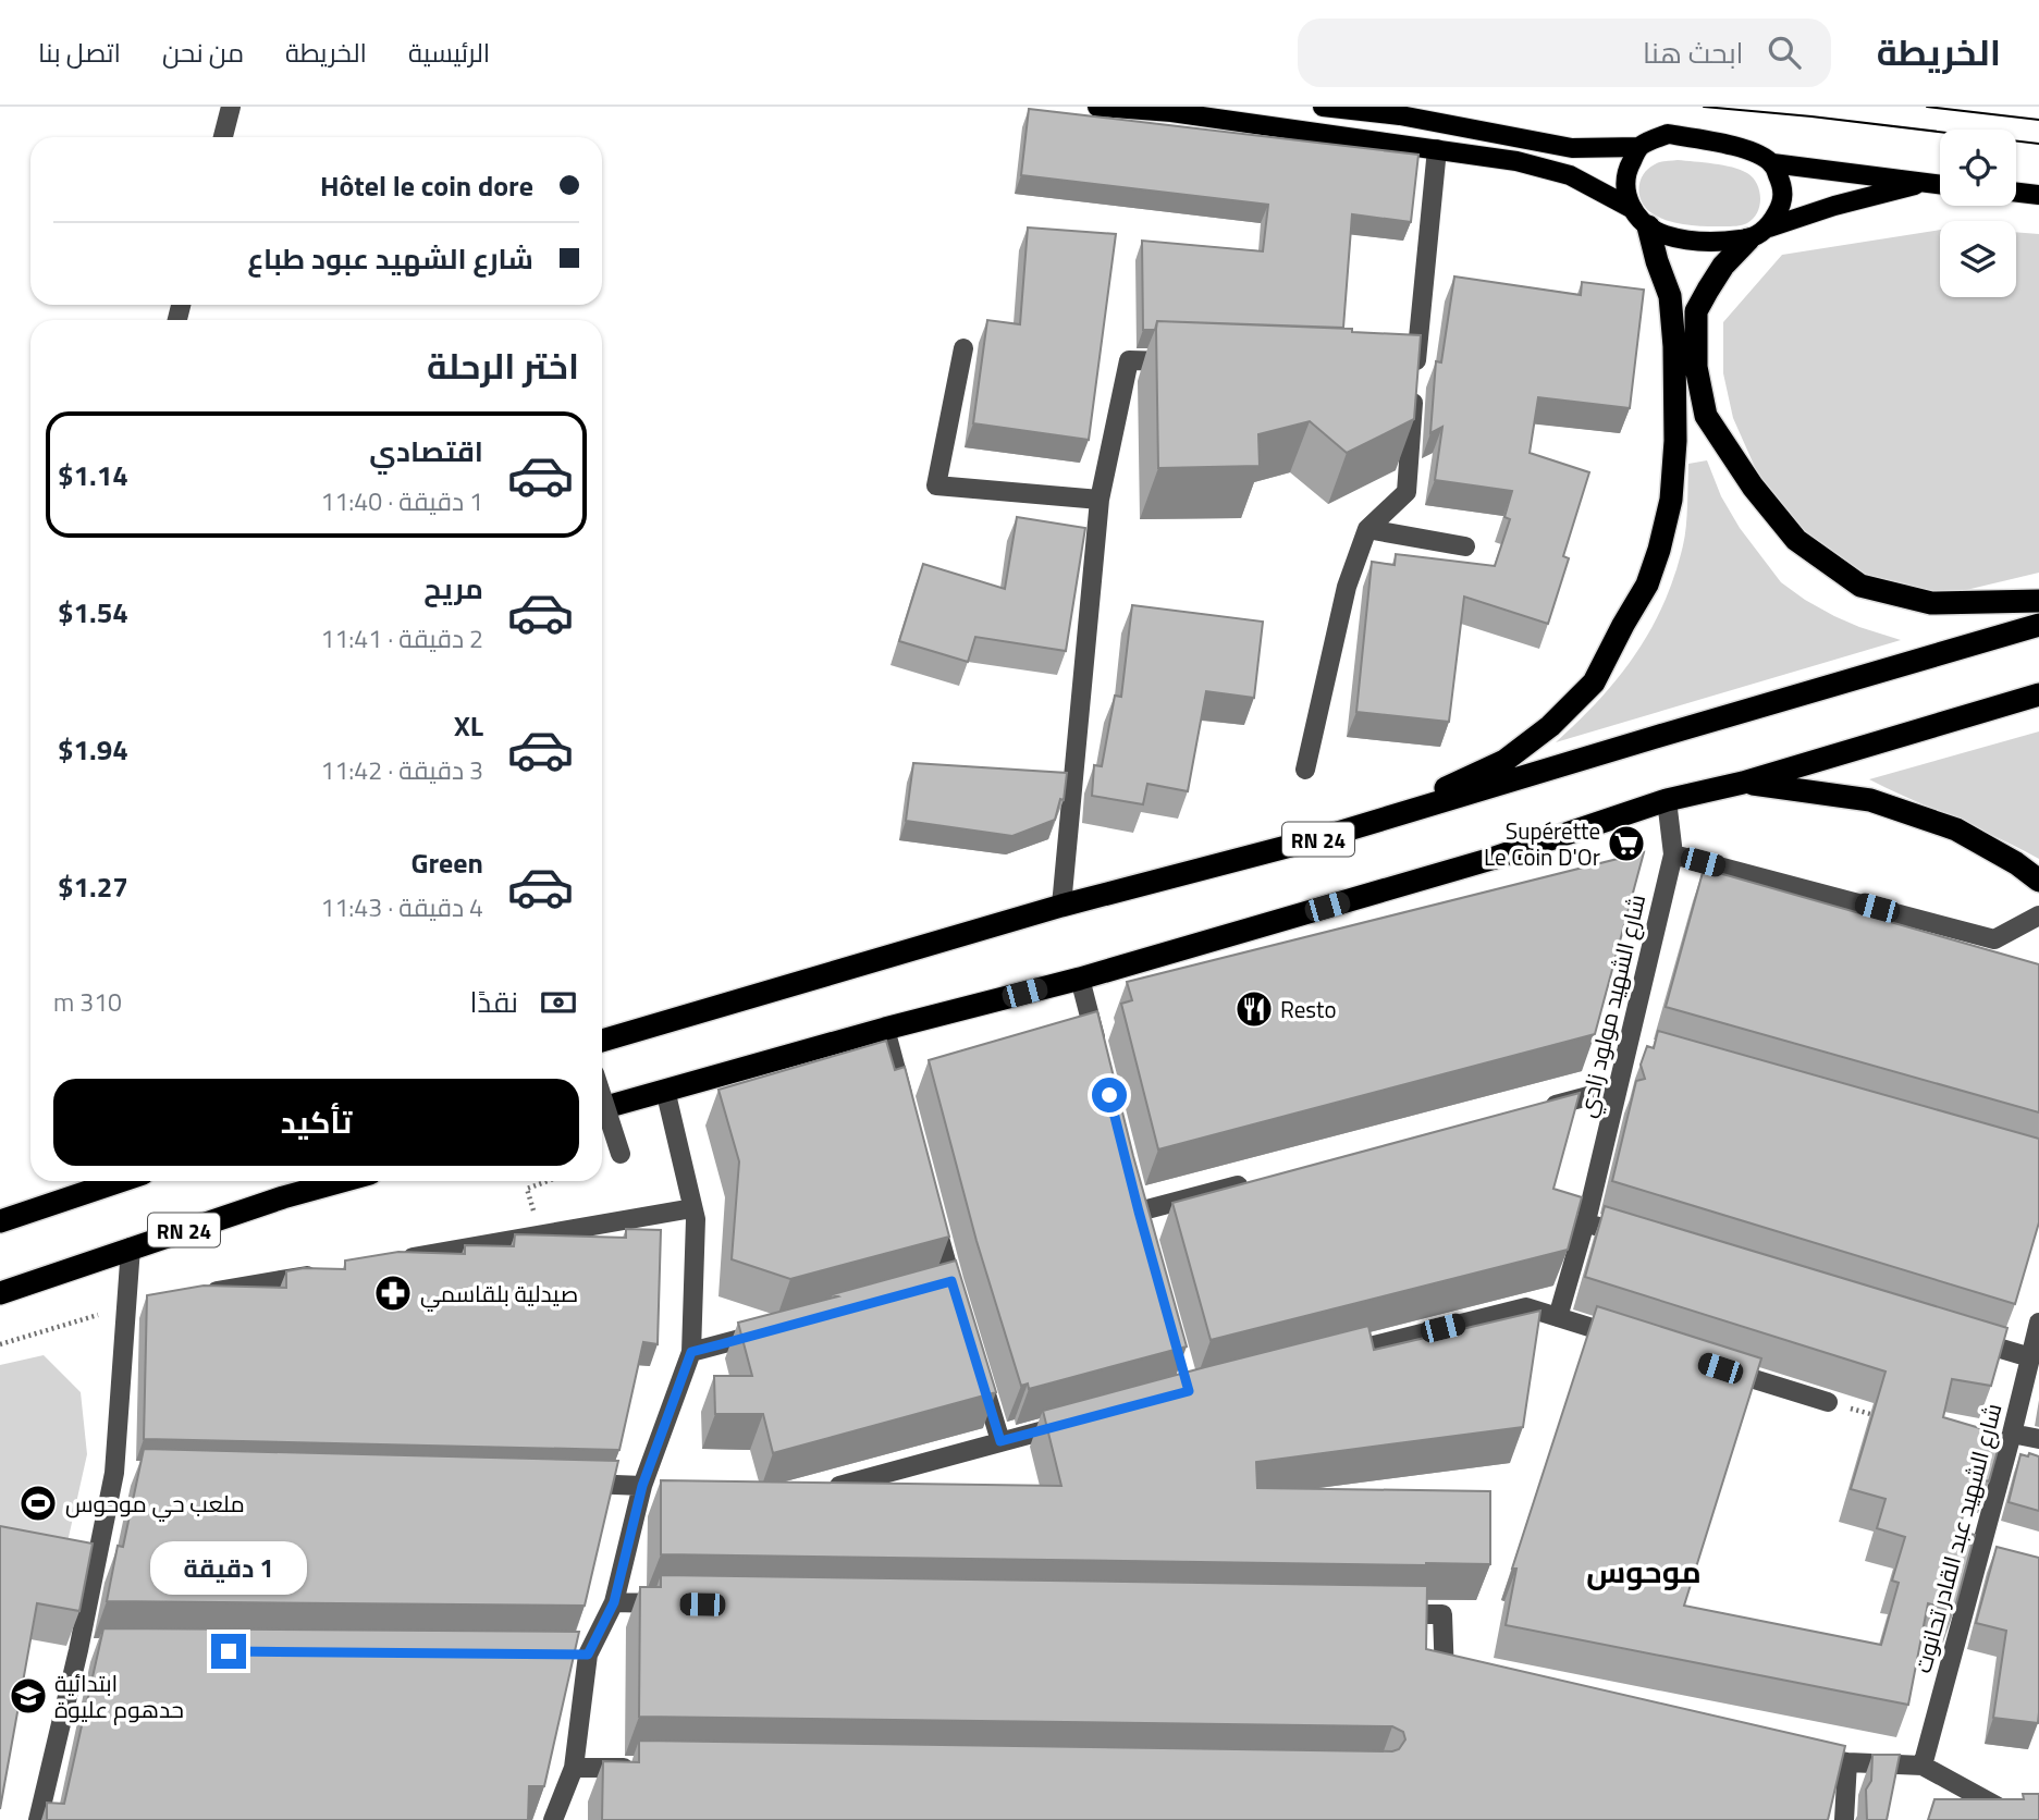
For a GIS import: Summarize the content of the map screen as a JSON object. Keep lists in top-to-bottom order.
{
  "streets": {
    "highway": ["RN 24"],
    "street": ["شارع الشهيد مولود زادي", "شارع الشهيد عبد القادر تحانوت"]
  },
  "districts": ["موحوس"],
  "places": {
    "supermarket": ["Supérette Le Coin D'Or"],
    "restaurant": ["Resto"],
    "pharmacy": ["صيدلية بلقاسمي"],
    "sports": ["ملعب حي موحوس"],
    "school or university": ["ابتدائية حدهوم عليوة"]
  },
  "page": {
    "header": "الخريطة",
    "search": "ابحث هنا",
    "nav": [
      "الرئيسية",
      "الخريطة",
      "من نحن",
      "اتصل بنا"
    ],
    "banner": ["Hôtel le coin dore", "شارع الشهيد عبود طباع"],
    "heading": "اختر الرحلة",
    "list": [
      {
        "name": "اقتصادي",
        "note": "1 دقيقة · 11:40",
        "value": "$1.14"
      },
      {
        "name": "مريح",
        "note": "2 دقيقة · 11:41",
        "value": "$1.54"
      },
      {
        "name": "XL",
        "note": "3 دقيقة · 11:42",
        "value": "$1.94"
      },
      {
        "name": "Green",
        "note": "4 دقيقة · 11:43",
        "value": "$1.27"
      }
    ],
    "pay": ["نقدًا", "310 m"],
    "buttons": "تأكيد",
    "bubble": "1 دقيقة"
  }
}
